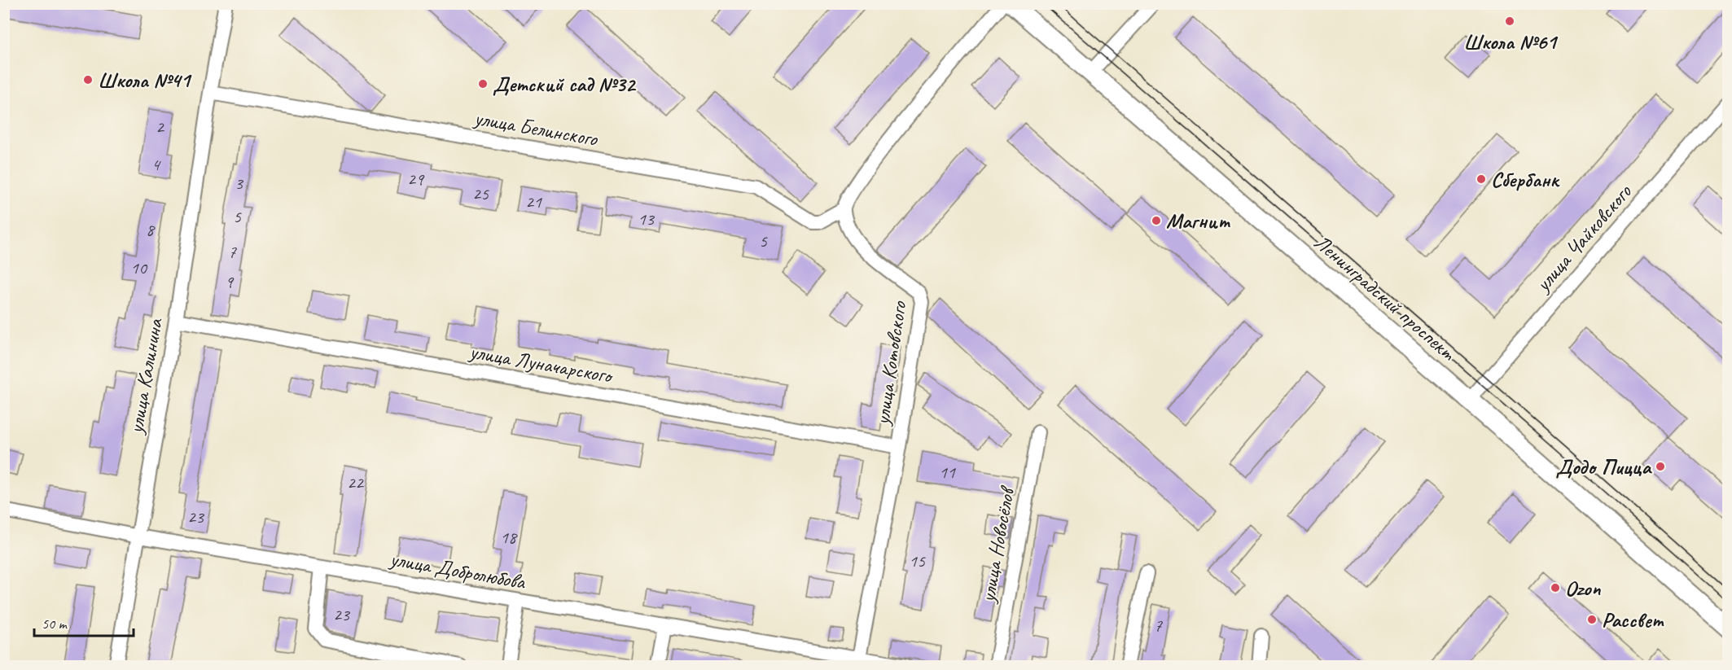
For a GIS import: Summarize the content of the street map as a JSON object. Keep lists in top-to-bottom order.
{
  "streets": {
    "main road": ["Ленинградский проспект"],
    "street": [
      "улица Белинского",
      "улица Чайковского",
      "улица Луначарского",
      "улица Котовского",
      "улица Калинина",
      "улица Новосёлов",
      "улица Добролюбова"
    ]
  },
  "crossings": [
    ["улица Белинского", "улица Котовского"],
    ["улица Белинского", "улица Калинина"],
    ["улица Чайковского", "Ленинградский проспект"],
    ["улица Луначарского", "улица Котовского"],
    ["улица Луначарского", "улица Калинина"],
    ["улица Котовского", "улица Добролюбова"],
    ["улица Калинина", "улица Добролюбова"]
  ],
  "places": [
    "Школа №61",
    "Школа №41",
    "Детский сад №32",
    "Сбербанк",
    "Магнит",
    "Додо Пицца",
    "Ozon",
    "Рассвет"
  ],
  "house_numbers": [
    "2",
    "4",
    "29",
    "3",
    "25",
    "21",
    "5",
    "13",
    "8",
    "5",
    "7",
    "10",
    "9",
    "11",
    "22",
    "23",
    "18",
    "15",
    "23",
    "7"
  ],
  "scale_bar": "50 m"
}
